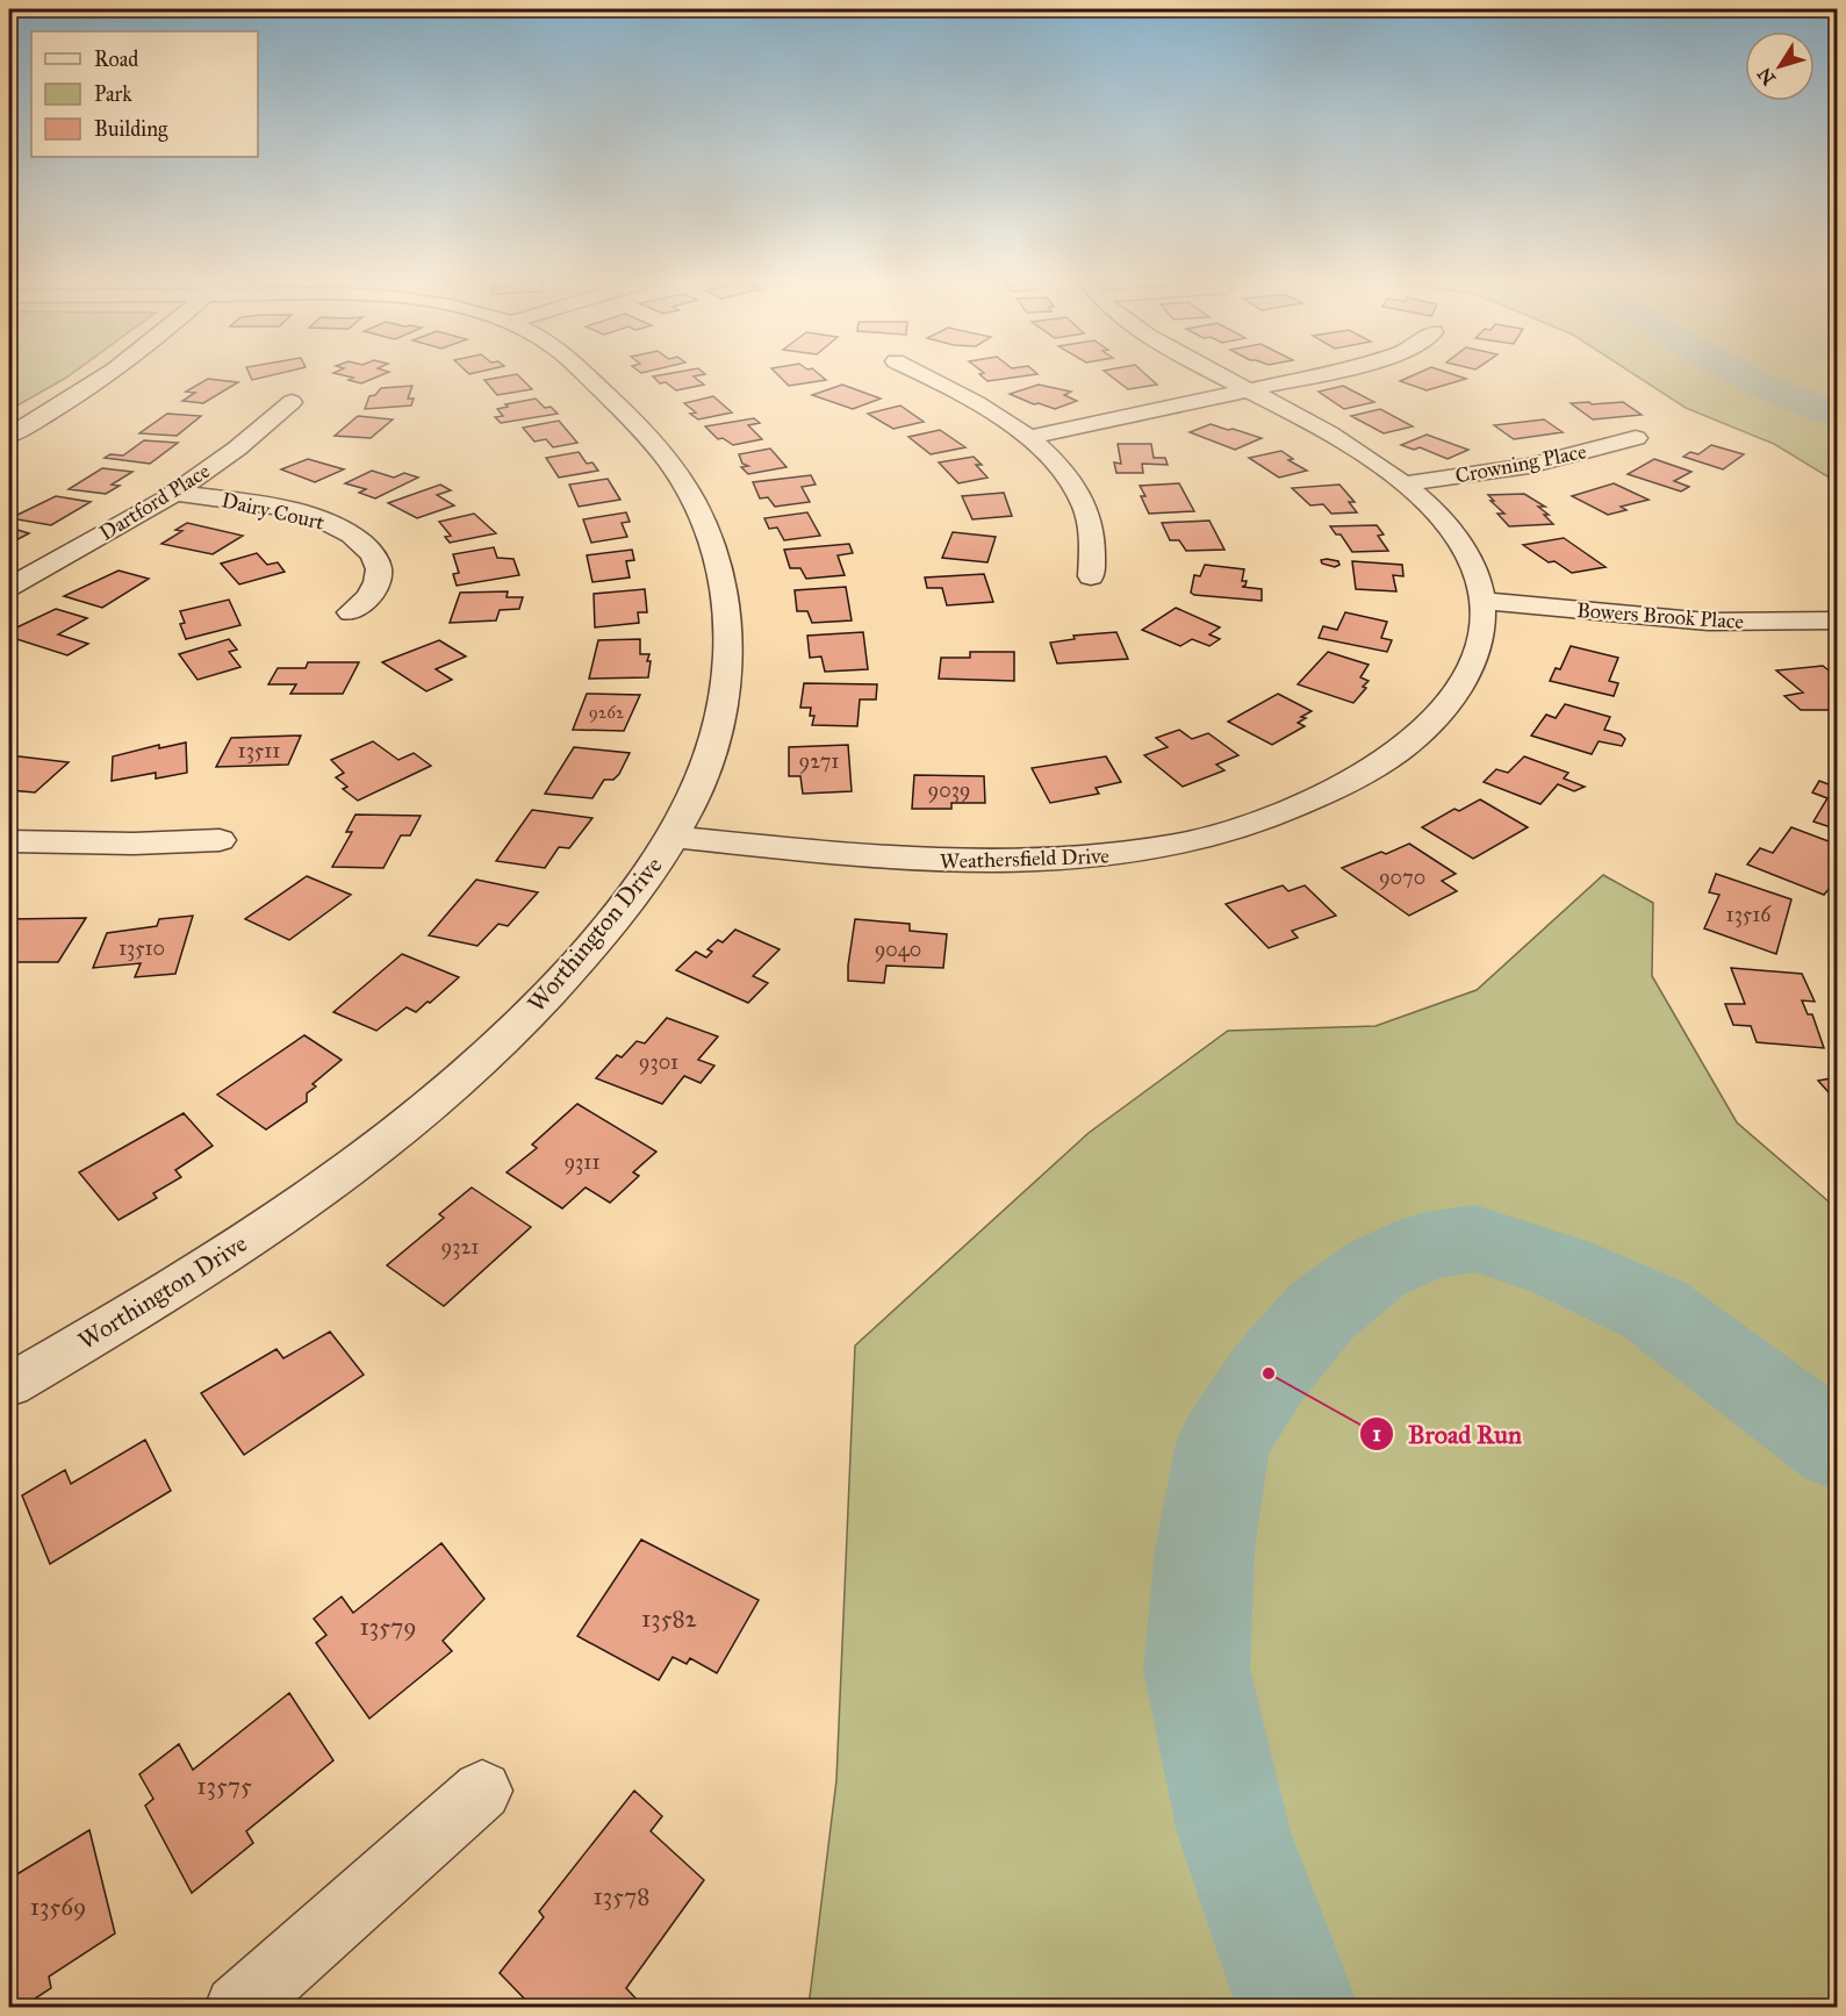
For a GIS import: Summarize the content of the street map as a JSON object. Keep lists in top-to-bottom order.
{
  "streets": {
    "street": [
      "Crowning Place",
      "Dartford Place",
      "Dairy Court",
      "Bowers Brook Place",
      "Weathersfield Drive",
      "Worthington Drive"
    ]
  },
  "crossings": [
    ["Crowning Place", "Weathersfield Drive"],
    ["Dartford Place", "Dairy Court"],
    ["Bowers Brook Place", "Weathersfield Drive"],
    ["Weathersfield Drive", "Worthington Drive"]
  ],
  "places": ["Broad Run"],
  "house_numbers": [
    "9262",
    "13511",
    "9271",
    "9039",
    "9070",
    "13516",
    "13510",
    "9040",
    "9301",
    "9311",
    "9321",
    "13582",
    "13579",
    "13575",
    "13578",
    "13569"
  ],
  "legend": ["Road", "Park", "Building"],
  "north": "bottom left"
}
